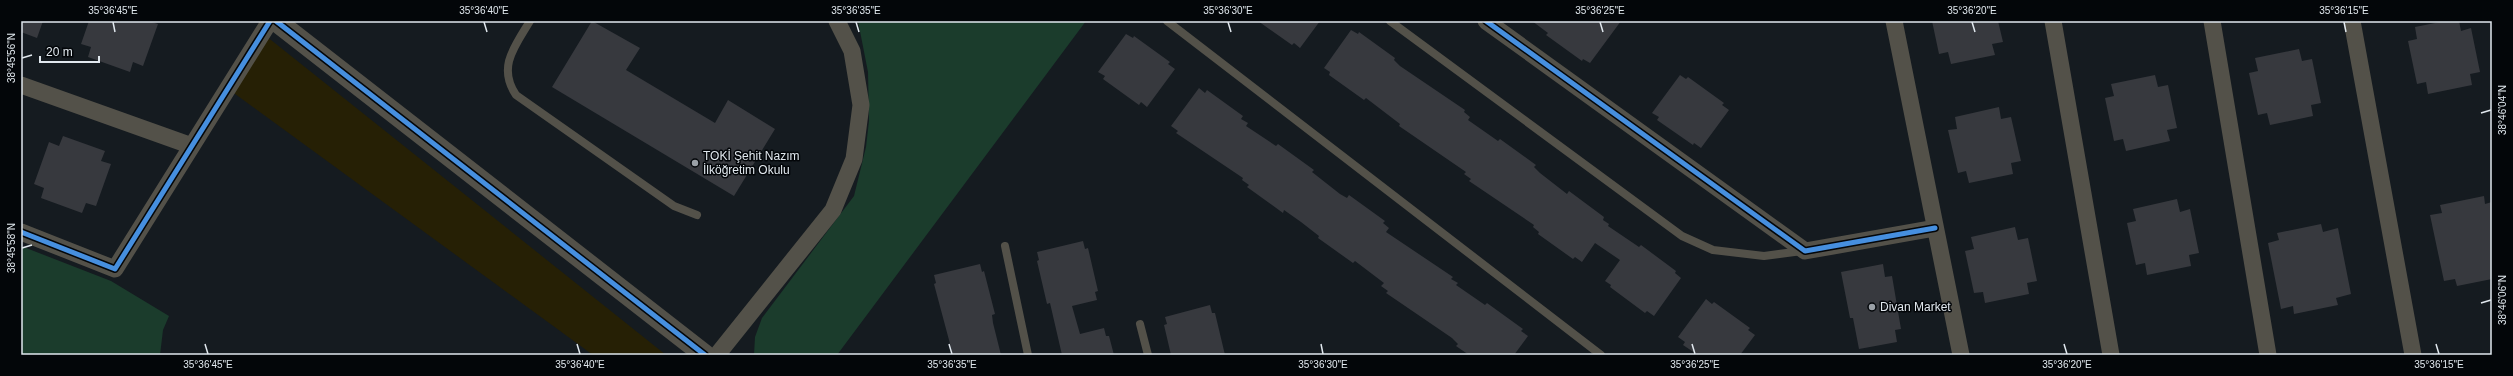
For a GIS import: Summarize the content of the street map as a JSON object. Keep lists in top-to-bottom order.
{
  "places": ["TOKİ Şehit Nazım İlköğretim Okulu", "Divan Market"],
  "scale_bar": "20 m",
  "coordinates": [
    "35°36'45\"E",
    "35°36'40\"E",
    "35°36'35\"E",
    "35°36'30\"E",
    "35°36'25\"E",
    "35°36'20\"E",
    "35°36'15\"E",
    "38°45'56\"N",
    "38°46'04\"N",
    "38°45'58\"N",
    "38°46'06\"N"
  ]
}
